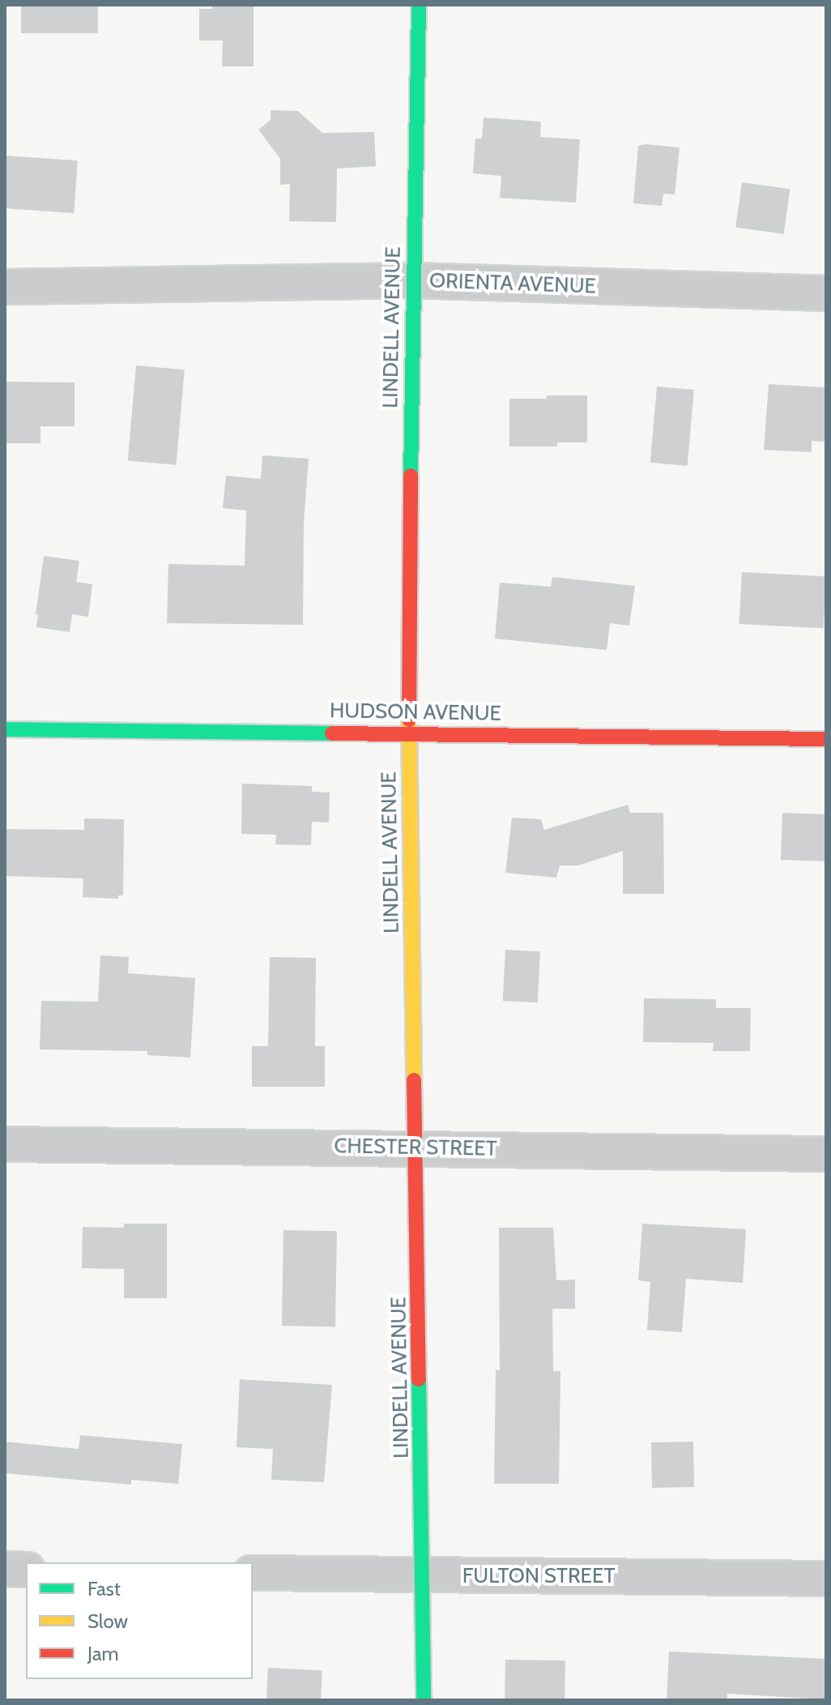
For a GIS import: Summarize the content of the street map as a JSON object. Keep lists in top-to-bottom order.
{
  "streets": {
    "street": [
      "ORIENTA AVENUE",
      "LINDELL AVENUE",
      "HUDSON AVENUE",
      "CHESTER STREET",
      "FULTON STREET"
    ]
  },
  "crossings": [
    ["ORIENTA AVENUE", "LINDELL AVENUE"],
    ["LINDELL AVENUE", "HUDSON AVENUE"],
    ["LINDELL AVENUE", "CHESTER STREET"],
    ["LINDELL AVENUE", "FULTON STREET"]
  ],
  "legend": ["Fast", "Slow", "Jam"]
}
